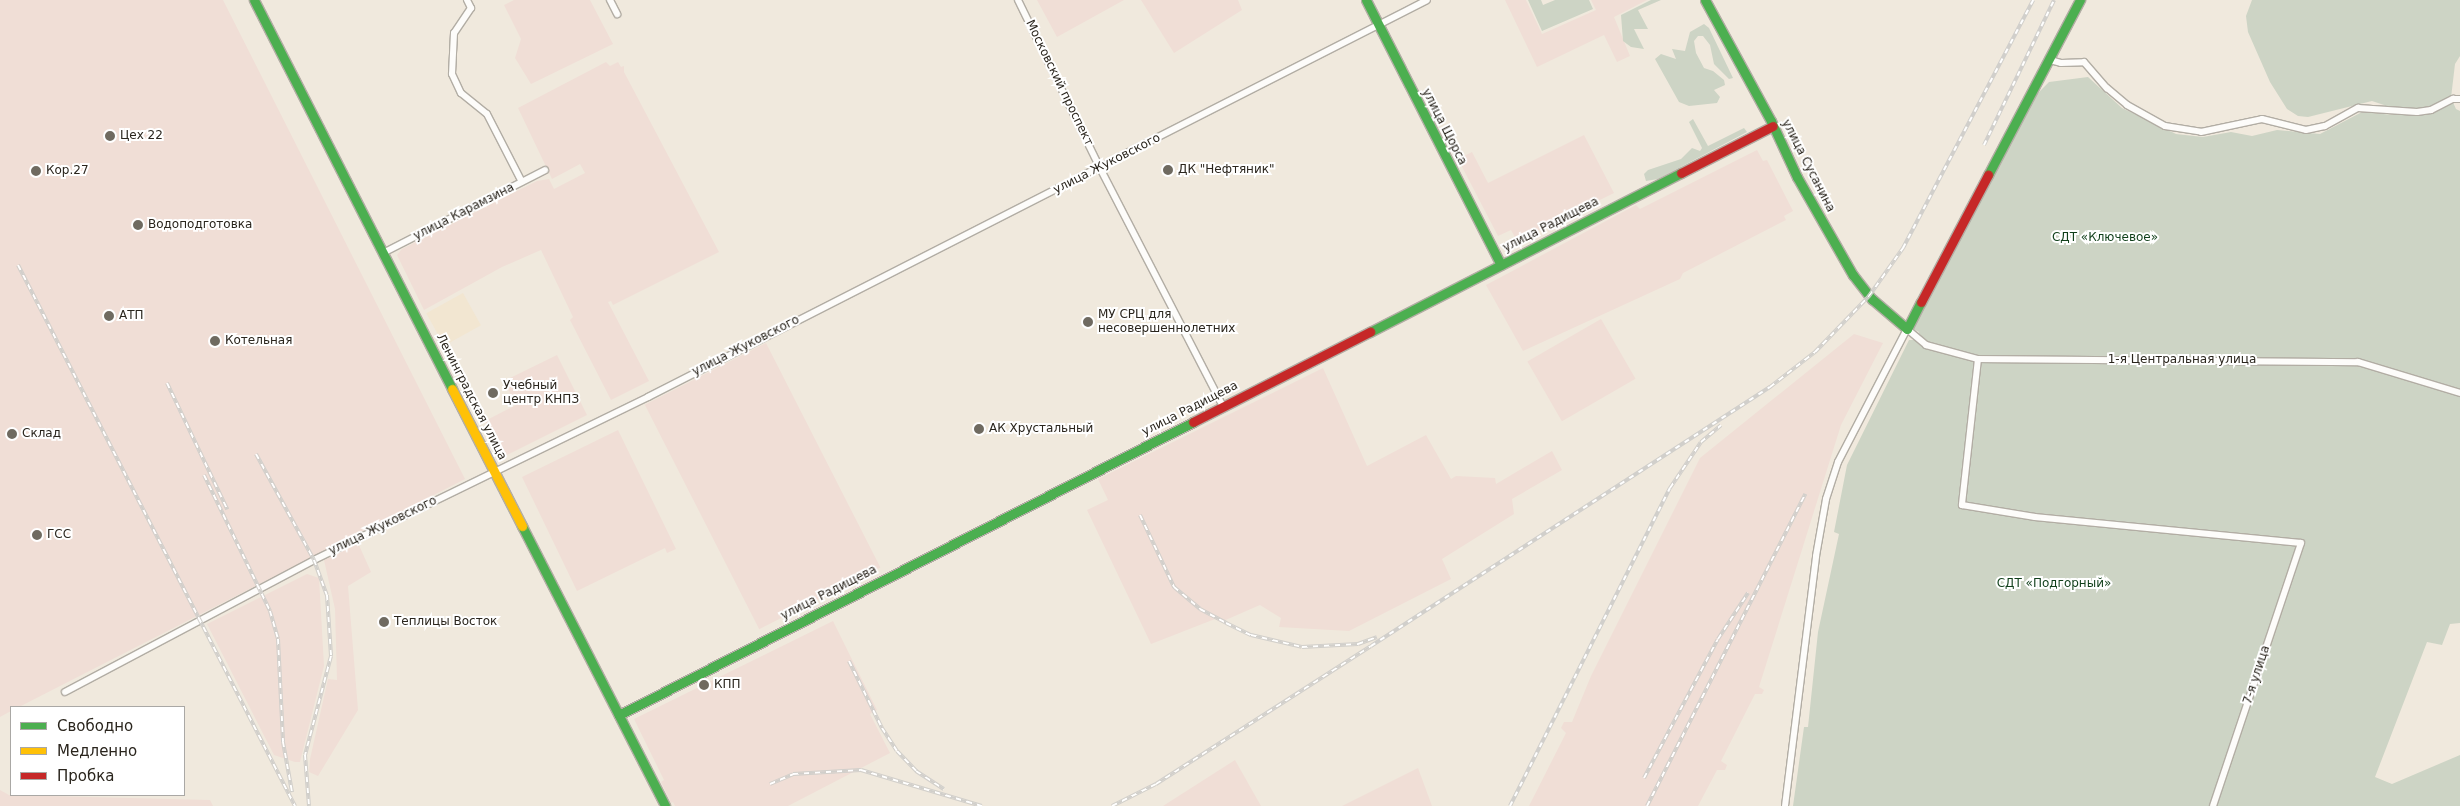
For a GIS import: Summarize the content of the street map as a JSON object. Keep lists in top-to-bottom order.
{
  "streets": {
    "street": [
      "Московский проспект",
      "улица Щорса",
      "улица Жуковского",
      "улица Сусанина",
      "улица Карамзина",
      "улица Радищева",
      "1-я Центральная улица",
      "Ленинградская улица",
      "7-я улица"
    ]
  },
  "crossings": [
    ["Московский проспект", "улица Жуковского"],
    ["Московский проспект", "улица Радищева"],
    ["улица Щорса", "улица Жуковского"],
    ["улица Щорса", "улица Радищева"],
    ["улица Жуковского", "Ленинградская улица"],
    ["улица Сусанина", "улица Радищева"],
    ["улица Сусанина", "1-я Центральная улица"],
    ["улица Карамзина", "Ленинградская улица"],
    ["улица Радищева", "Ленинградская улица"],
    ["1-я Центральная улица", "7-я улица"]
  ],
  "parks": ["СДТ «Ключевое»", "СДТ «Подгорный»"],
  "places": [
    "Цех 22",
    "ДК \"Нефтяник\"",
    "Кор.27",
    "Водоподготовка",
    "АТП",
    "МУ СРЦ для несовершеннолетних",
    "Котельная",
    "Учебный центр КНПЗ",
    "АК Хрустальный",
    "Склад",
    "ГСС",
    "Теплицы Восток",
    "КПП"
  ],
  "legend": ["Свободно", "Медленно", "Пробка"]
}
